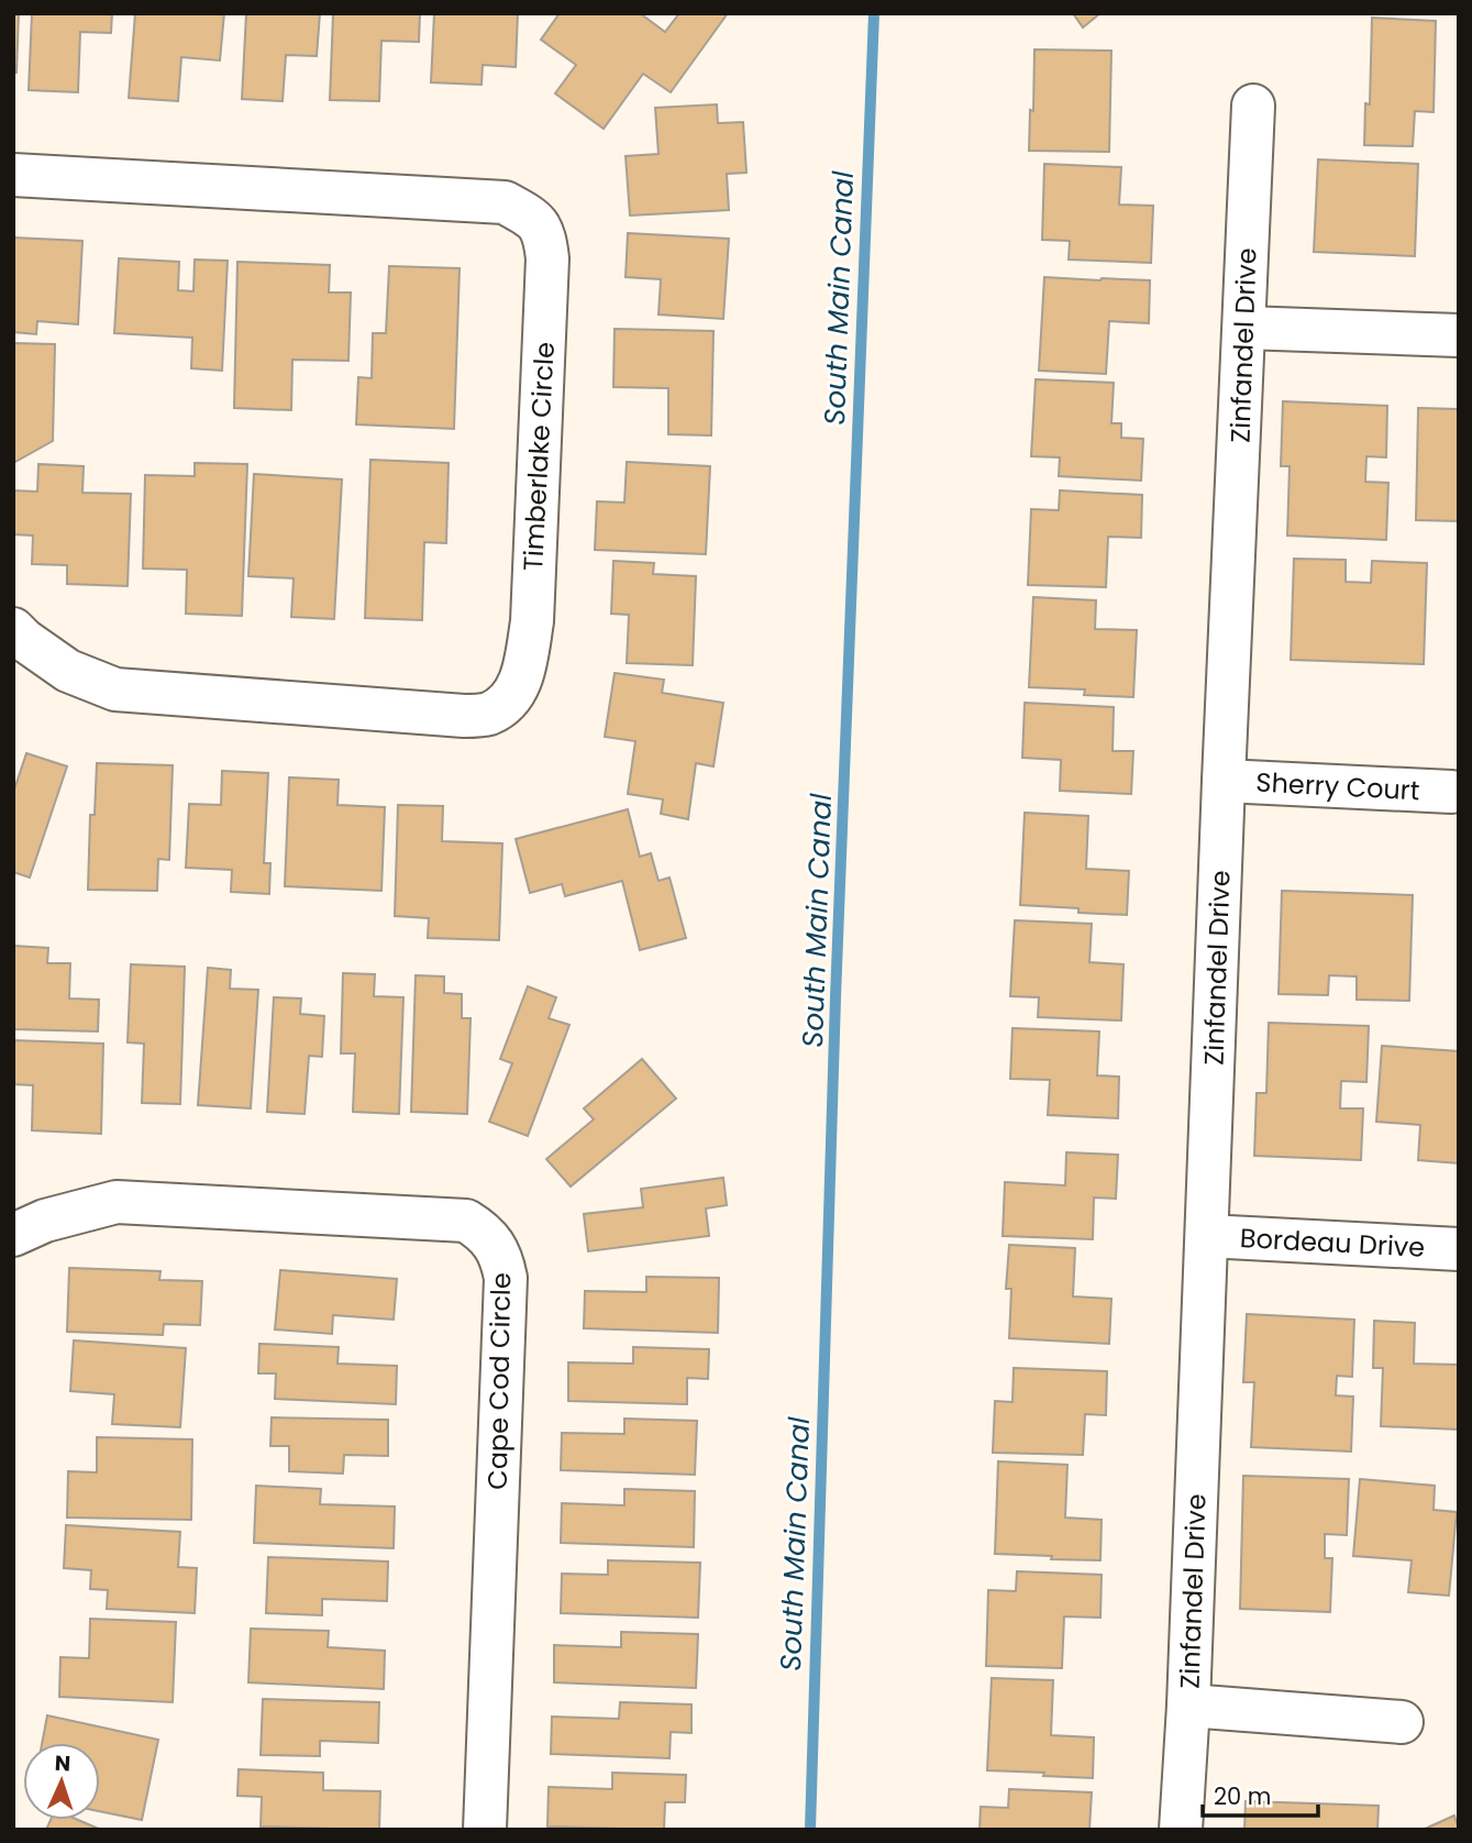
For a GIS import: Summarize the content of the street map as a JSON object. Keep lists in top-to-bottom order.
{
  "streets": {
    "street": [
      "Zinfandel Drive",
      "Timberlake Circle",
      "Sherry Court",
      "Bordeau Drive",
      "Cape Cod Circle"
    ]
  },
  "crossings": [
    ["Zinfandel Drive", "Sherry Court"],
    ["Zinfandel Drive", "Bordeau Drive"]
  ],
  "water": ["South Main Canal"],
  "scale_bar": "20 m",
  "north": "top"
}
